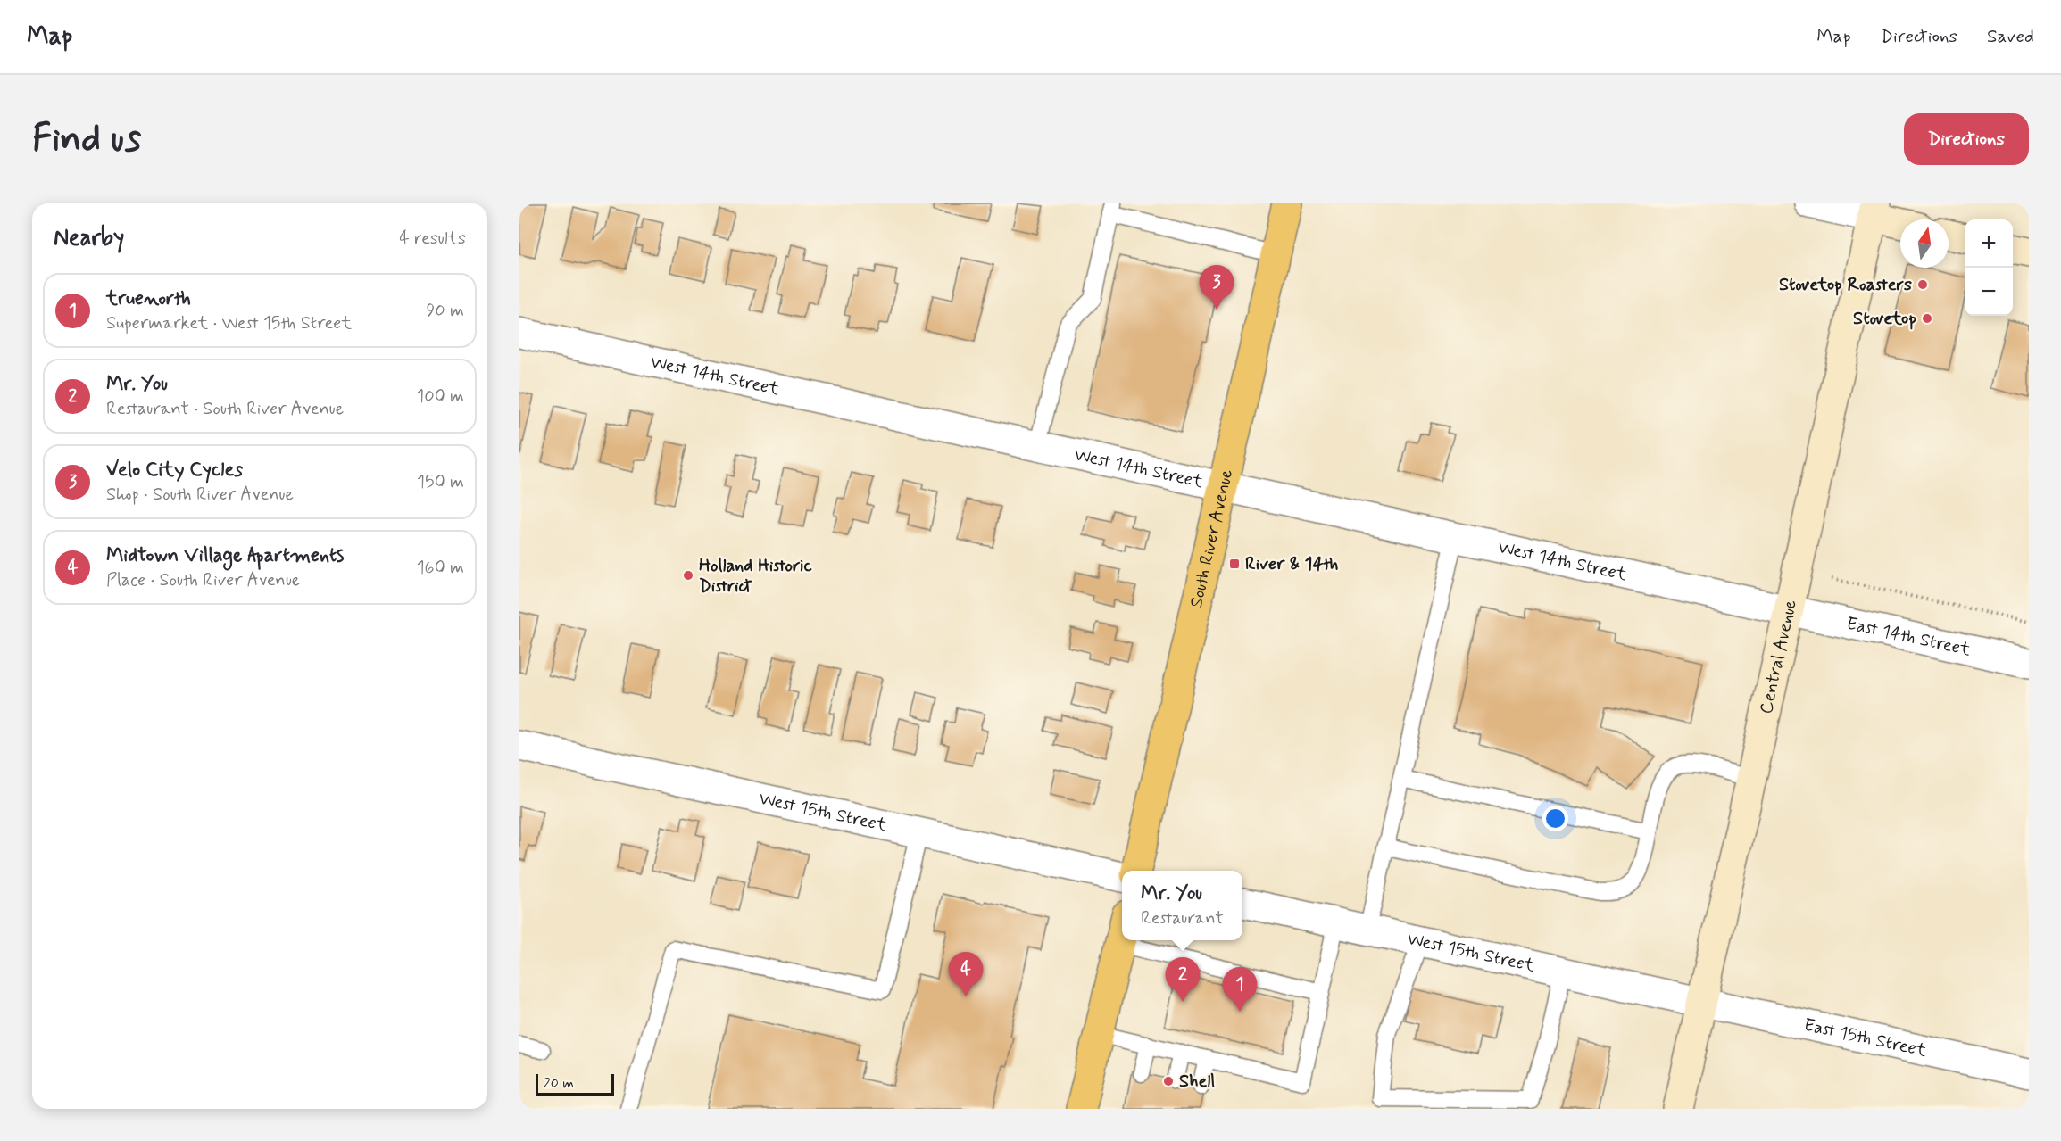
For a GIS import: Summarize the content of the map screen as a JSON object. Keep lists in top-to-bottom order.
{
  "streets": {
    "main road": ["South River Avenue"],
    "street": [
      "West 14th Street",
      "East 14th Street",
      "Central Avenue",
      "West 15th Street",
      "East 15th Street"
    ]
  },
  "crossings": [
    ["West 14th Street", "South River Avenue"],
    ["West 14th Street", "East 14th Street"],
    ["West 14th Street", "Central Avenue"],
    ["East 14th Street", "Central Avenue"],
    ["Central Avenue", "West 15th Street"],
    ["Central Avenue", "East 15th Street"],
    ["West 15th Street", "East 15th Street"]
  ],
  "places": {
    "other": [
      "Stovetop Roasters",
      "Stovetop",
      "Holland Historic District",
      "Shell"
    ],
    "transit": ["River & 14th"]
  },
  "scale_bar": "20 m",
  "north": "top",
  "page": {
    "header": "Map",
    "nav": ["Map", "Directions", "Saved"],
    "buttons": "Directions",
    "title": "Find us",
    "heading": ["Nearby", "4 results"],
    "map_buttons": ["+", "−"],
    "pins": [
      "3",
      "4",
      "2",
      "1"
    ],
    "list": [
      {
        "mark": "1",
        "name": "truenorth",
        "note": "Supermarket · West 15th Street",
        "value": "90 m"
      },
      {
        "mark": "2",
        "name": "Mr. You",
        "note": "Restaurant · South River Avenue",
        "value": "100 m"
      },
      {
        "mark": "3",
        "name": "Velo City Cycles",
        "note": "Shop · South River Avenue",
        "value": "150 m"
      },
      {
        "mark": "4",
        "name": "Midtown Village Apartments",
        "note": "Place · South River Avenue",
        "value": "160 m"
      }
    ],
    "popup": ["Mr. You", "Restaurant"],
    "scale": "20 m"
  }
}
